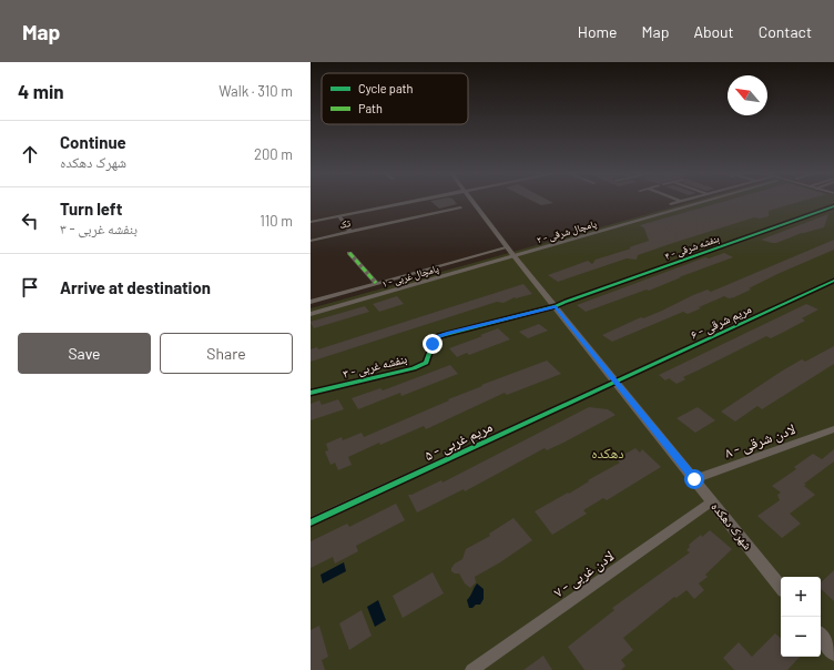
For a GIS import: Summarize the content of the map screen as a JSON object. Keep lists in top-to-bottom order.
{
  "streets": {
    "street": [
      "تک",
      "پامچال شرقی - ۲",
      "بنفشه شرقی - ۴",
      "پامچال غربی - ۱",
      "مریم شرقی - ۶",
      "بنفشه غربی - ۳",
      "مریم غربی - ۵",
      "لادن شرقی - ۸",
      "شهرک دهکده",
      "لادن غربی - ۷"
    ]
  },
  "crossings": [
    ["پامچال شرقی - ۲", "پامچال غربی - ۱"],
    ["پامچال شرقی - ۲", "شهرک دهکده"],
    ["بنفشه شرقی - ۴", "بنفشه غربی - ۳"],
    ["بنفشه شرقی - ۴", "شهرک دهکده"],
    ["پامچال غربی - ۱", "شهرک دهکده"],
    ["مریم شرقی - ۶", "مریم غربی - ۵"],
    ["مریم شرقی - ۶", "شهرک دهکده"],
    ["بنفشه غربی - ۳", "شهرک دهکده"],
    ["مریم غربی - ۵", "شهرک دهکده"],
    ["لادن شرقی - ۸", "شهرک دهکده"],
    ["شهرک دهکده", "لادن غربی - ۷"]
  ],
  "parks": ["دهکده"],
  "legend": ["Cycle path", "Path"],
  "north": "top left",
  "page": {
    "header": "Map",
    "nav": [
      "Home",
      "Map",
      "About",
      "Contact"
    ],
    "heading": ["4 min", "Walk · 310 m"],
    "list": [
      ["Continue", "شهرک دهکده", "200 m"],
      ["Turn left", "بنفشه غربی - ۳", "110 m"],
      "Arrive at destination"
    ],
    "buttons": ["Save", "Share"],
    "map_buttons": ["+", "−"]
  }
}
